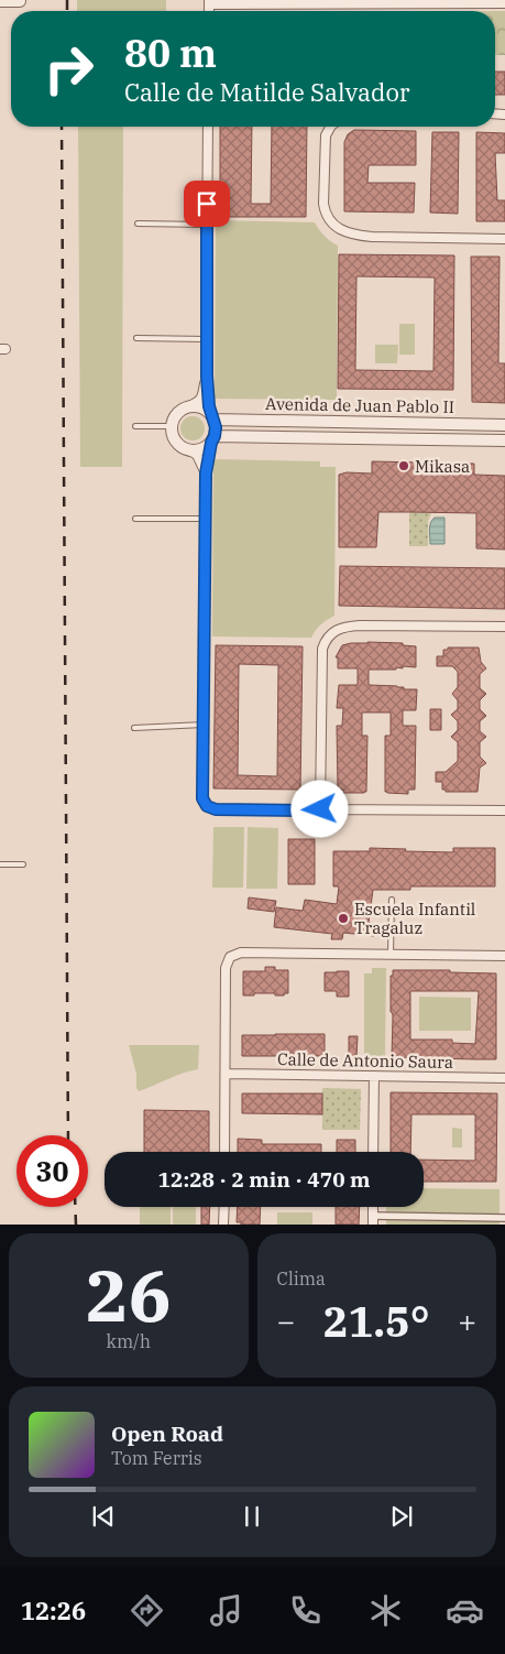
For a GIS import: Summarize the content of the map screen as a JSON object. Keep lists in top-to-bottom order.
{
  "streets": {
    "street": ["Avenida de Juan Pablo II", "Calle de Antonio Saura"]
  },
  "places": ["Mikasa", "Escuela Infantil Tragaluz"],
  "page": {
    "turn": ["80 m", "Calle de Matilde Salvador"],
    "limit": "30",
    "trip": "12:28 · 2 min · 470 m",
    "tile": [
      ["26", "km/h"],
      "Clima"
    ],
    "heat": ["−", "21.5°", "+"],
    "song": ["Open Road", "Tom Ferris"],
    "tabs": "12:26"
  }
}
